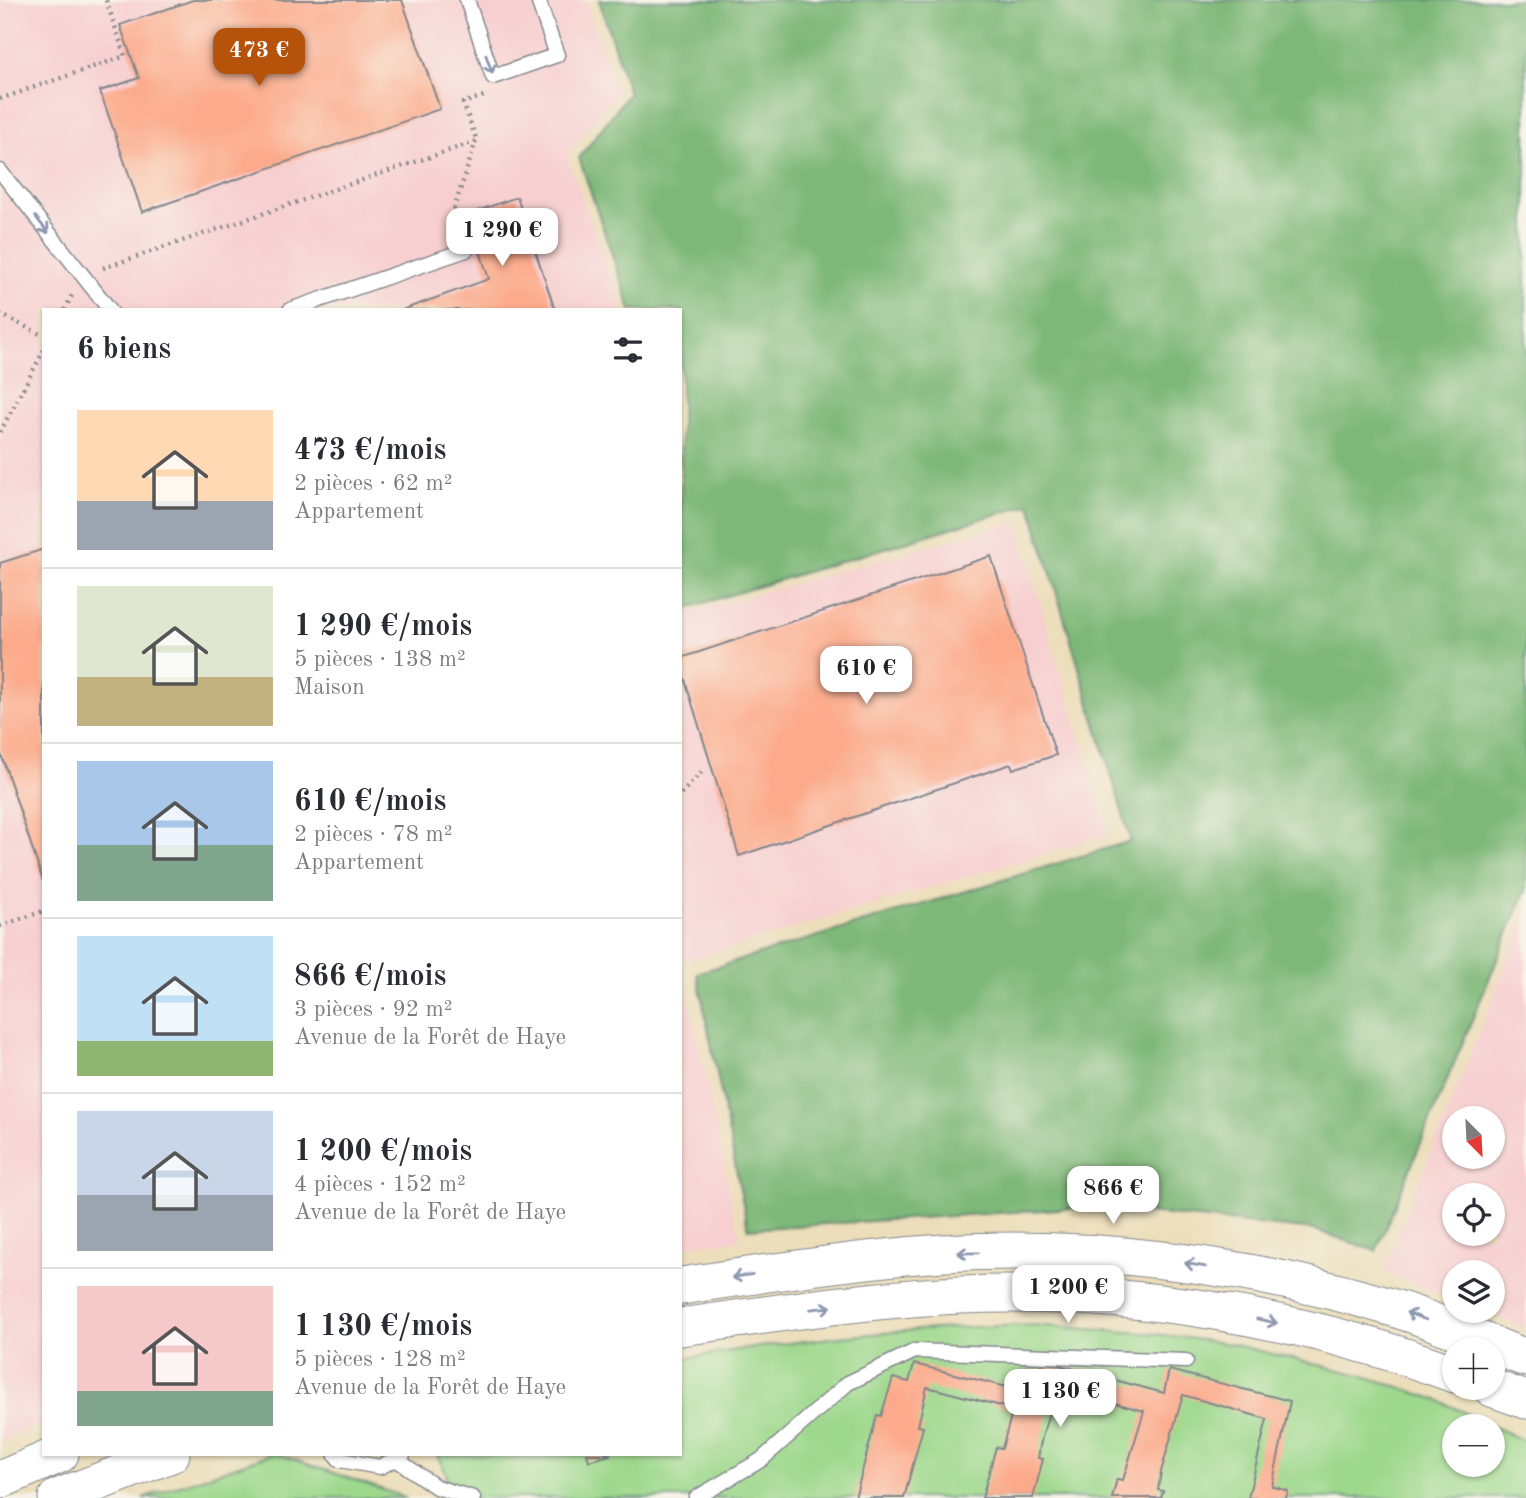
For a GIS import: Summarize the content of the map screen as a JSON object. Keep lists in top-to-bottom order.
{
  "north": "bottom right",
  "page": {
    "price": [
      "473 €",
      "1 290 €",
      "610 €",
      "866 €",
      "1 200 €",
      "1 130 €"
    ],
    "heading": "6 biens",
    "list": [
      {
        "name": "473 €/mois",
        "note": "2 pièces · 62 m² · Appartement"
      },
      {
        "name": "1 290 €/mois",
        "note": "5 pièces · 138 m² · Maison"
      },
      {
        "name": "610 €/mois",
        "note": "2 pièces · 78 m² · Appartement"
      },
      {
        "name": "866 €/mois",
        "note": "3 pièces · 92 m² · Avenue de la Forêt de Haye"
      },
      {
        "name": "1 200 €/mois",
        "note": "4 pièces · 152 m² · Avenue de la Forêt de Haye"
      },
      {
        "name": "1 130 €/mois",
        "note": "5 pièces · 128 m² · Avenue de la Forêt de Haye"
      }
    ],
    "map_buttons": ["+", "−"]
  }
}
